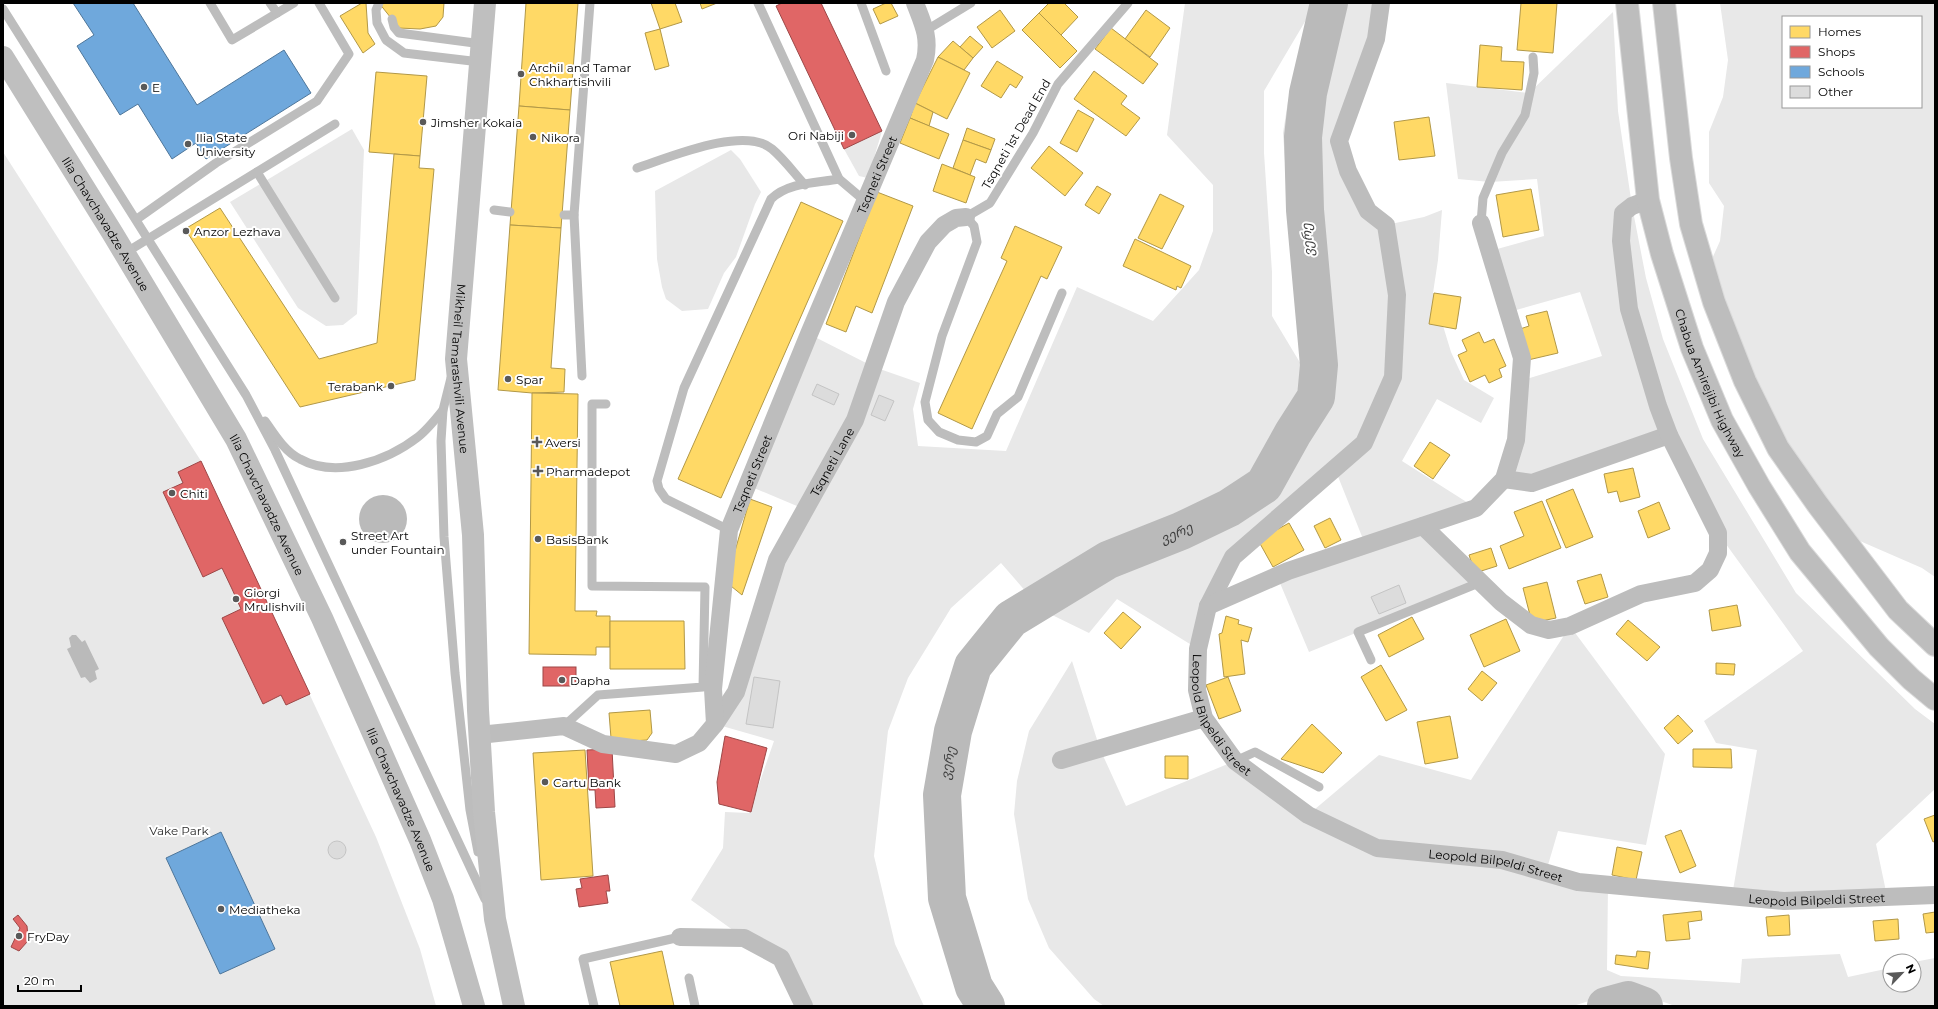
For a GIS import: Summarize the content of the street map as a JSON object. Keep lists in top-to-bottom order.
{
  "streets": {
    "main road": ["Ilia Chavchavadze Avenue", "Mikheil Tamarashvili Avenue", "Chabua Amirejibi Highway"],
    "street": ["Tsqneti Street", "Tsqneti Lane", "Leopold Bilpeldi Street"],
    "lane": ["Tsqneti 1st Dead End"]
  },
  "crossings": [
    ["Tsqneti 1st Dead End", "Tsqneti Lane"],
    ["Tsqneti Street", "Tsqneti Lane"]
  ],
  "water": ["ვერე"],
  "parks": ["Vake Park"],
  "places": {
    "other": [
      "Archil and Tamar Chkhartishvili",
      "E",
      "Jimsher Kokaia",
      "Ori Nabiji",
      "Nikora",
      "Ilia State University",
      "Anzor Lezhava",
      "Spar",
      "Terabank",
      "Chiti",
      "BasisBank",
      "Street Art under Fountain",
      "Giorgi Mrulishvili",
      "Dapha",
      "Cartu Bank",
      "Mediatheka",
      "FryDay"
    ],
    "health": ["Aversi", "Pharmadepot"]
  },
  "legend": [
    "Homes",
    "Shops",
    "Schools",
    "Other"
  ],
  "scale_bar": "20 m",
  "north": "top right"
}
